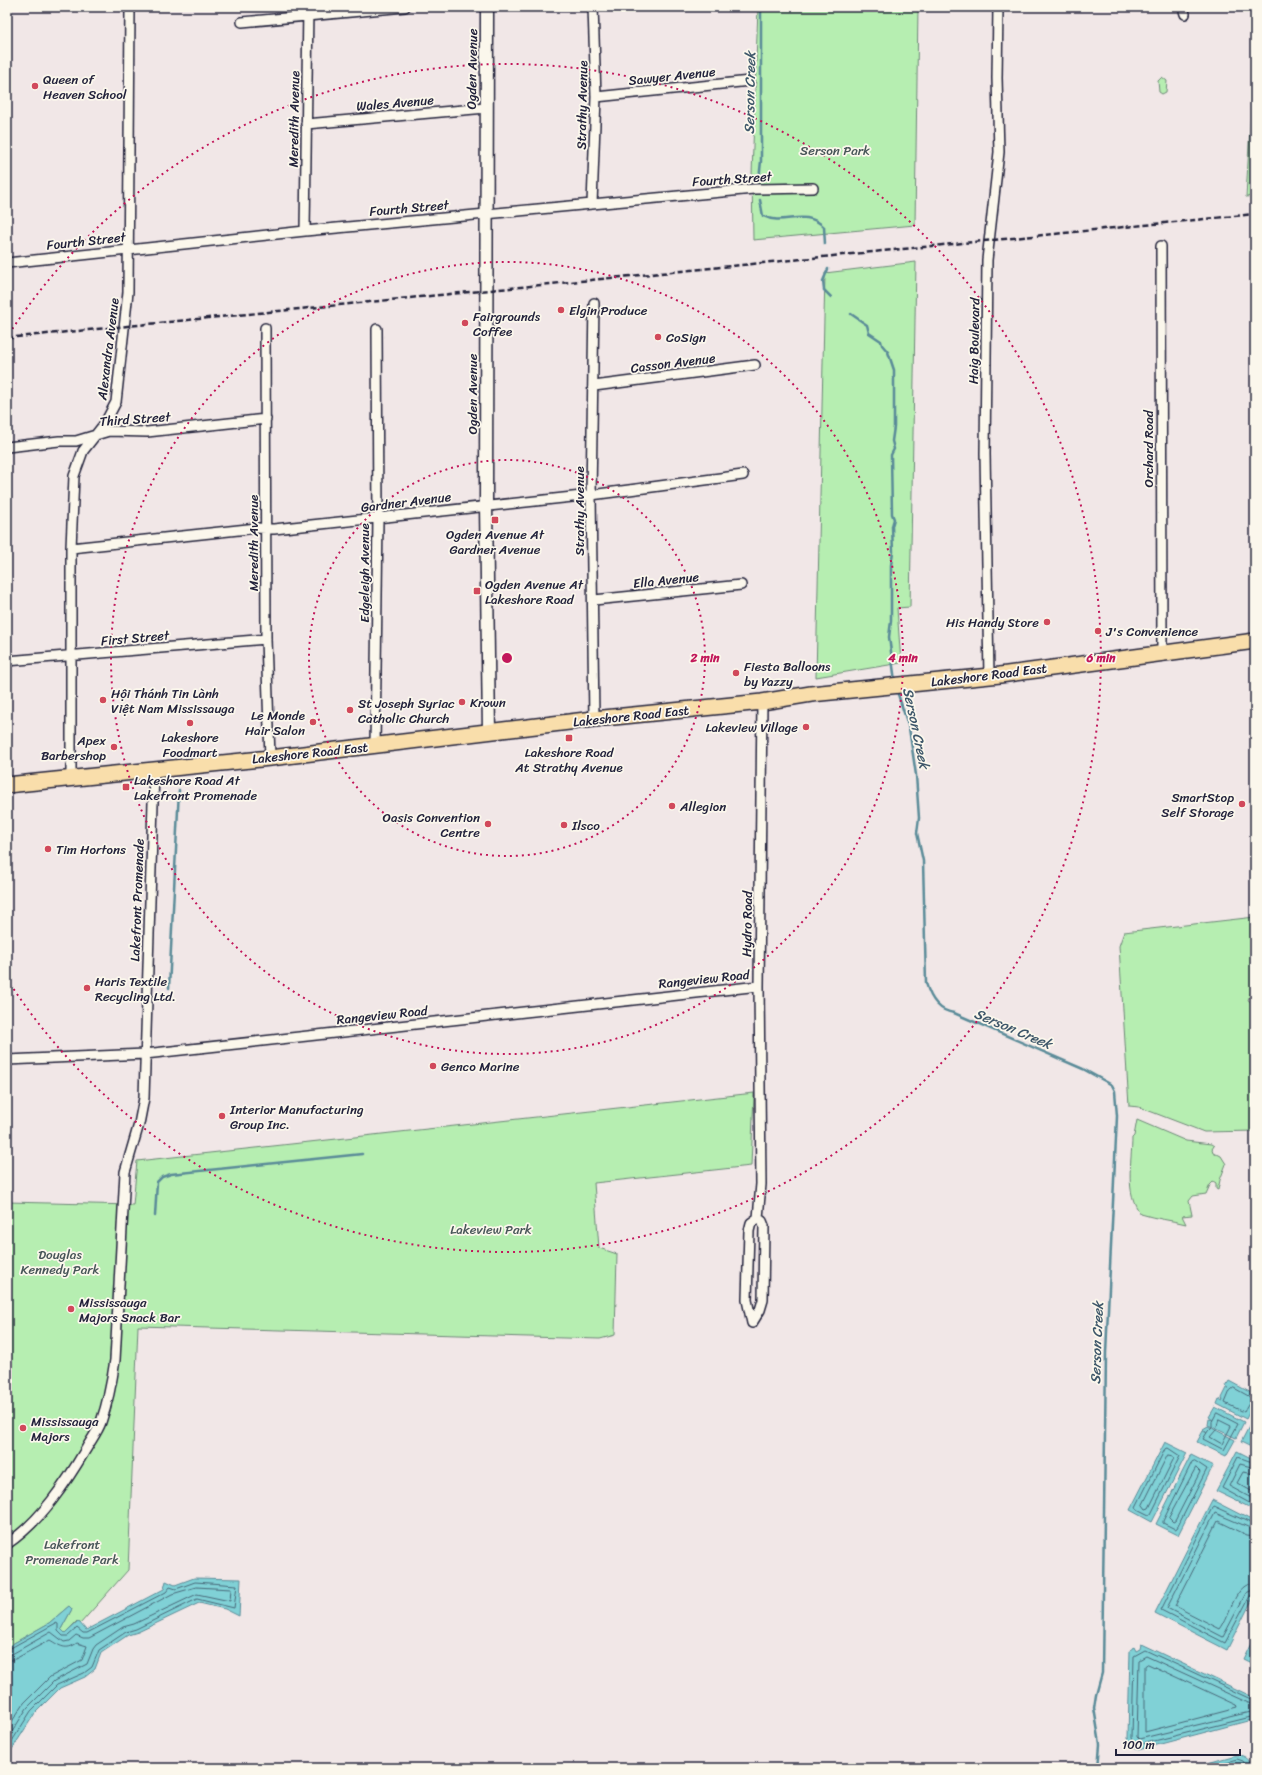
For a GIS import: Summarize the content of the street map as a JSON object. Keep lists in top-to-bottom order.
{
  "streets": {
    "main road": ["Lakeshore Road East"],
    "street": [
      "Ogden Avenue",
      "Sawyer Avenue",
      "Wales Avenue",
      "Strathy Avenue",
      "Meredith Avenue",
      "Fourth Street",
      "Haig Boulevard",
      "Alexandra Avenue",
      "Casson Avenue",
      "Third Street",
      "Orchard Road",
      "Gardner Avenue",
      "Edgeleigh Avenue",
      "Ella Avenue",
      "First Street",
      "Lakefront Promenade",
      "Hydro Road",
      "Rangeview Road"
    ]
  },
  "crossings": [
    ["Ogden Avenue", "Wales Avenue"],
    ["Ogden Avenue", "Fourth Street"],
    ["Ogden Avenue", "Gardner Avenue"],
    ["Ogden Avenue", "Lakeshore Road East"],
    ["Sawyer Avenue", "Strathy Avenue"],
    ["Wales Avenue", "Meredith Avenue"],
    ["Strathy Avenue", "Fourth Street"],
    ["Strathy Avenue", "Casson Avenue"],
    ["Strathy Avenue", "Gardner Avenue"],
    ["Strathy Avenue", "Ella Avenue"],
    ["Strathy Avenue", "Lakeshore Road East"],
    ["Meredith Avenue", "Fourth Street"],
    ["Meredith Avenue", "Third Street"],
    ["Meredith Avenue", "Gardner Avenue"],
    ["Meredith Avenue", "First Street"],
    ["Meredith Avenue", "Lakeshore Road East"],
    ["Fourth Street", "Alexandra Avenue"],
    ["Haig Boulevard", "Lakeshore Road East"],
    ["Alexandra Avenue", "Third Street"],
    ["Alexandra Avenue", "Gardner Avenue"],
    ["Alexandra Avenue", "First Street"],
    ["Alexandra Avenue", "Lakeshore Road East"],
    ["Orchard Road", "Lakeshore Road East"],
    ["Gardner Avenue", "Edgeleigh Avenue"],
    ["Edgeleigh Avenue", "Lakeshore Road East"],
    ["Lakeshore Road East", "Lakefront Promenade"],
    ["Lakeshore Road East", "Hydro Road"],
    ["Lakefront Promenade", "Rangeview Road"],
    ["Hydro Road", "Rangeview Road"]
  ],
  "water": ["Serson Creek"],
  "parks": [
    "Serson Park",
    "Lakeview Park",
    "Douglas Kennedy Park",
    "Lakefront Promenade Park"
  ],
  "places": {
    "other": [
      "Queen of Heaven School",
      "Elgin Produce",
      "Fairgrounds Coffee",
      "CoSign",
      "His Handy Store",
      "J's Convenience",
      "Fiesta Balloons by Yazzy",
      "Hội Thánh Tin Lành Việt Nam Mississauga",
      "Krown",
      "St Joseph Syriac Catholic Church",
      "Le Monde Hair Salon",
      "Lakeshore Foodmart",
      "Lakeview Village",
      "Apex Barbershop",
      "SmartStop Self Storage",
      "Allegion",
      "Oasis Convention Centre",
      "Ilsco",
      "Tim Hortons",
      "Haris Textile Recycling Ltd.",
      "Genco Marine",
      "Interior Manufacturing Group Inc.",
      "Mississauga Majors Snack Bar",
      "Mississauga Majors"
    ],
    "transit": [
      "Ogden Avenue At Gardner Avenue",
      "Ogden Avenue At Lakeshore Road",
      "Lakeshore Road At Strathy Avenue",
      "Lakeshore Road At Lakefront Promenade"
    ]
  },
  "scale_bar": "100 m",
  "rings": ["2 min", "4 min", "6 min"]
}
